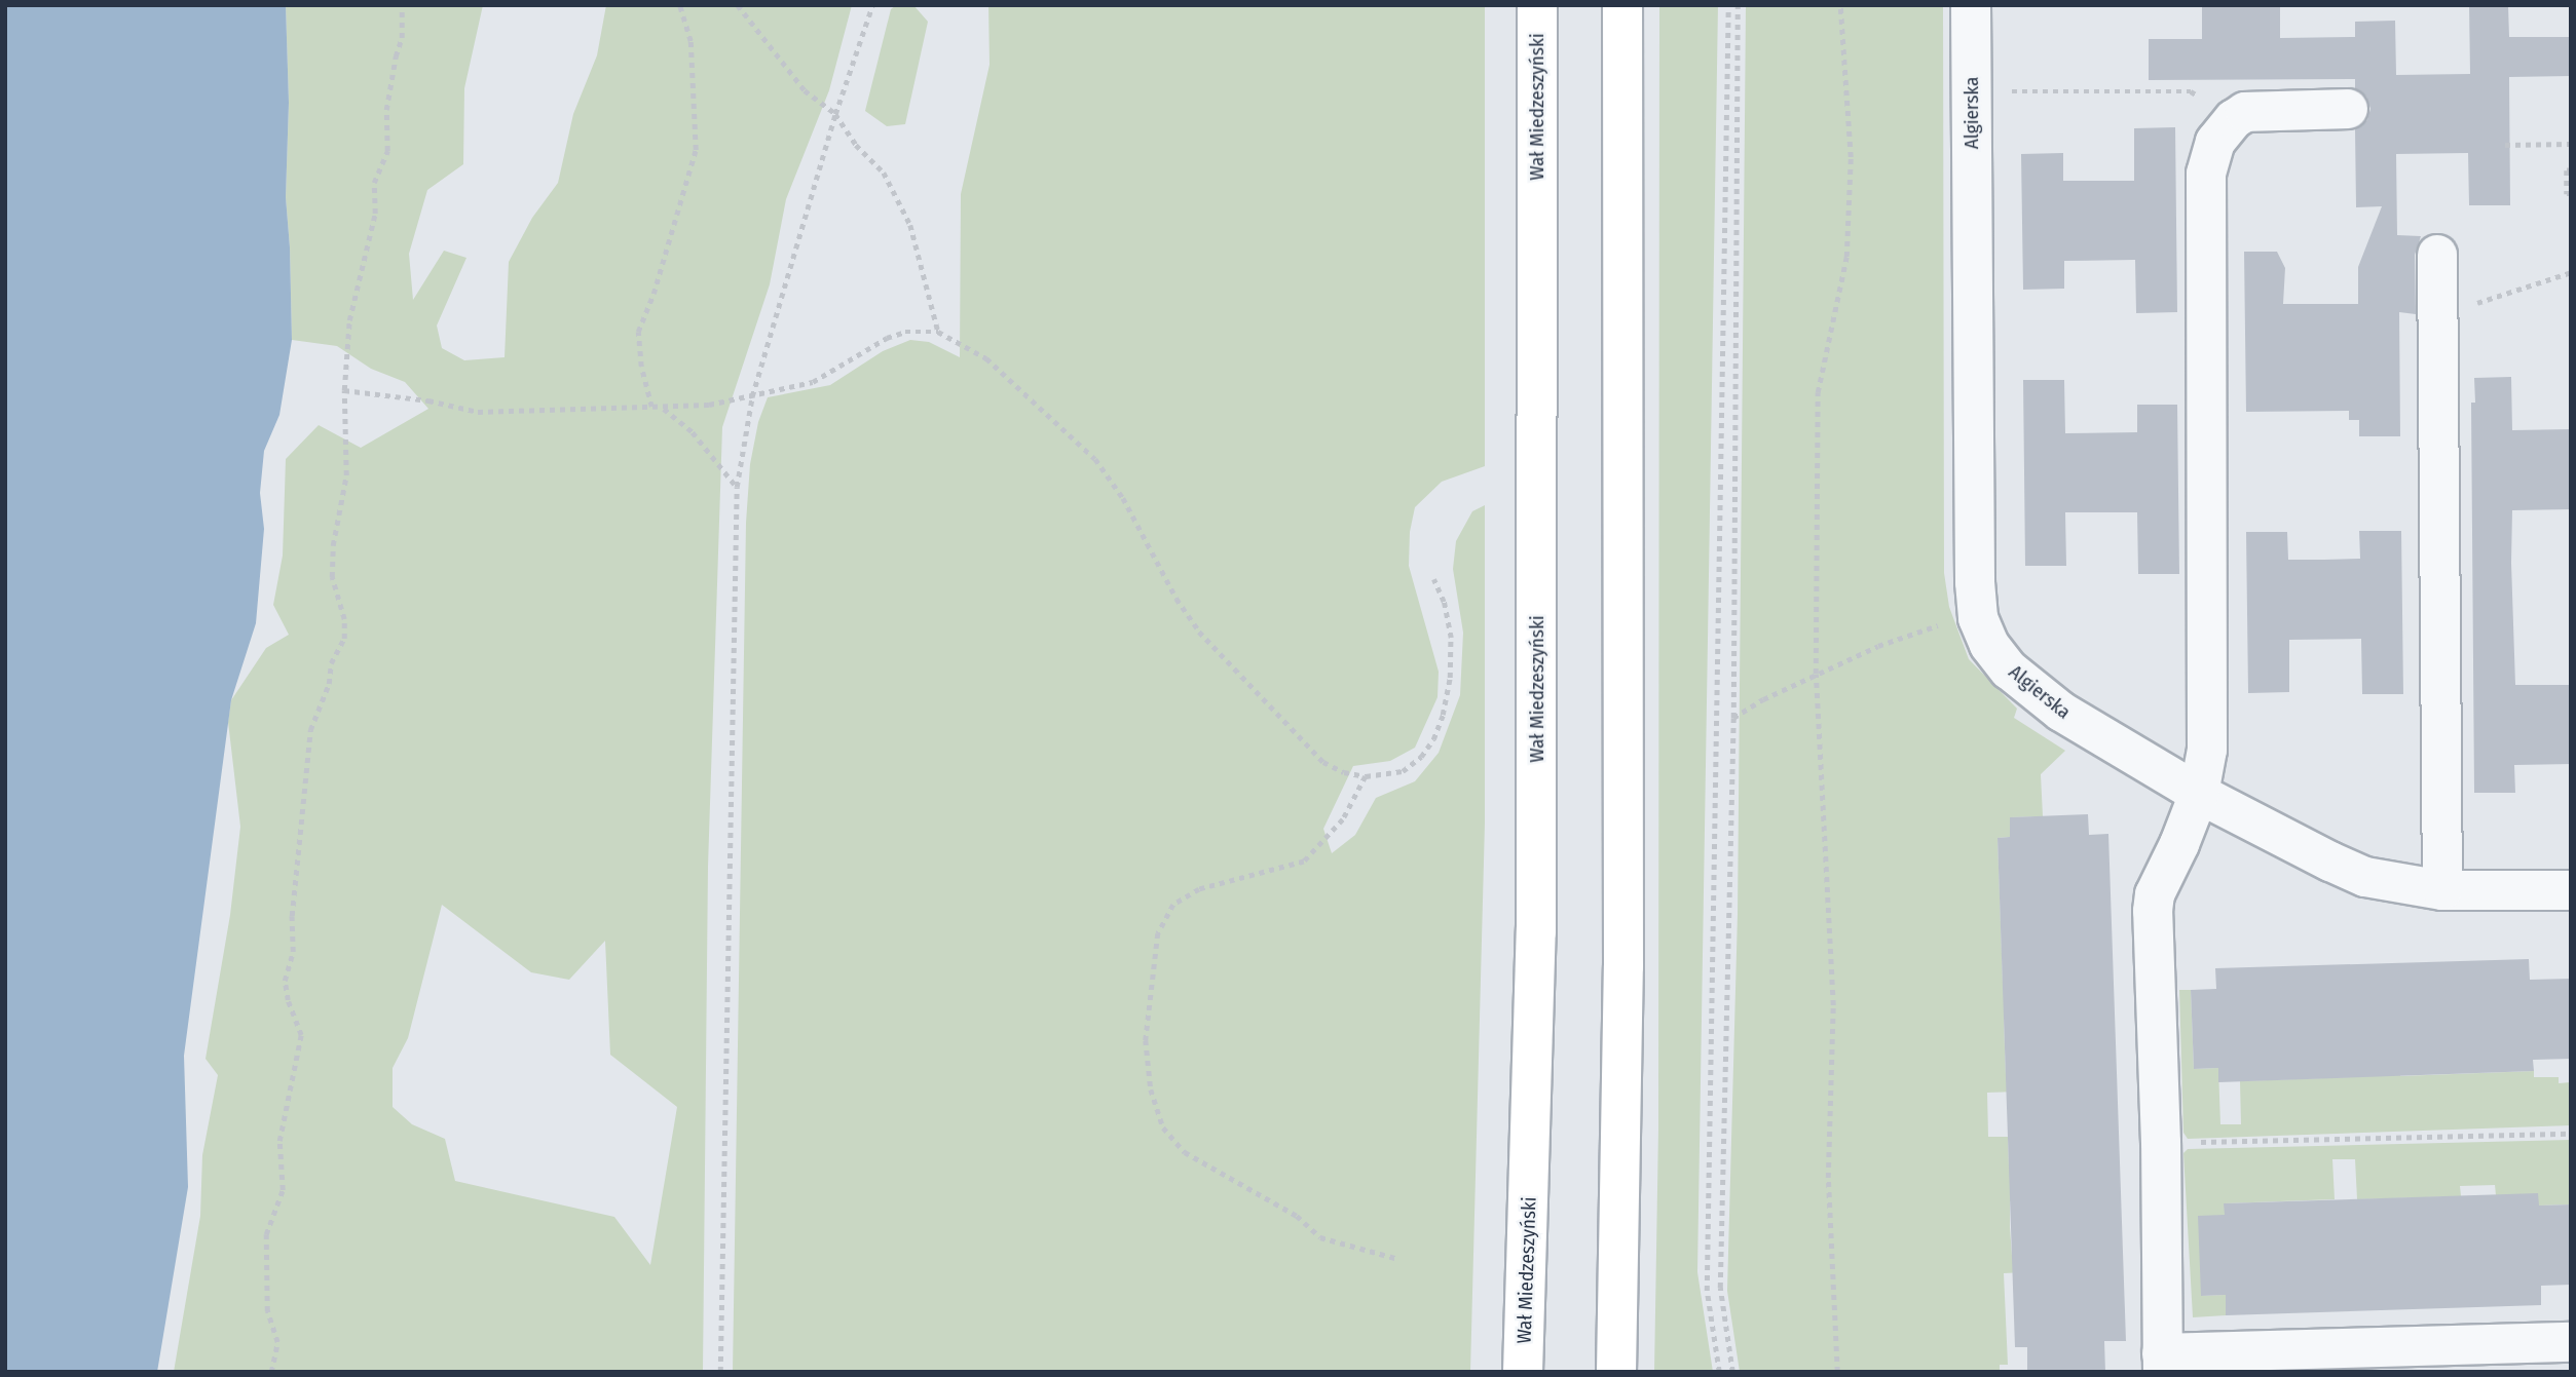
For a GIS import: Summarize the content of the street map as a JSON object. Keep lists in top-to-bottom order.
{
  "streets": {
    "main road": ["Wał Miedzeszyński"],
    "street": ["Algierska"]
  }
}
